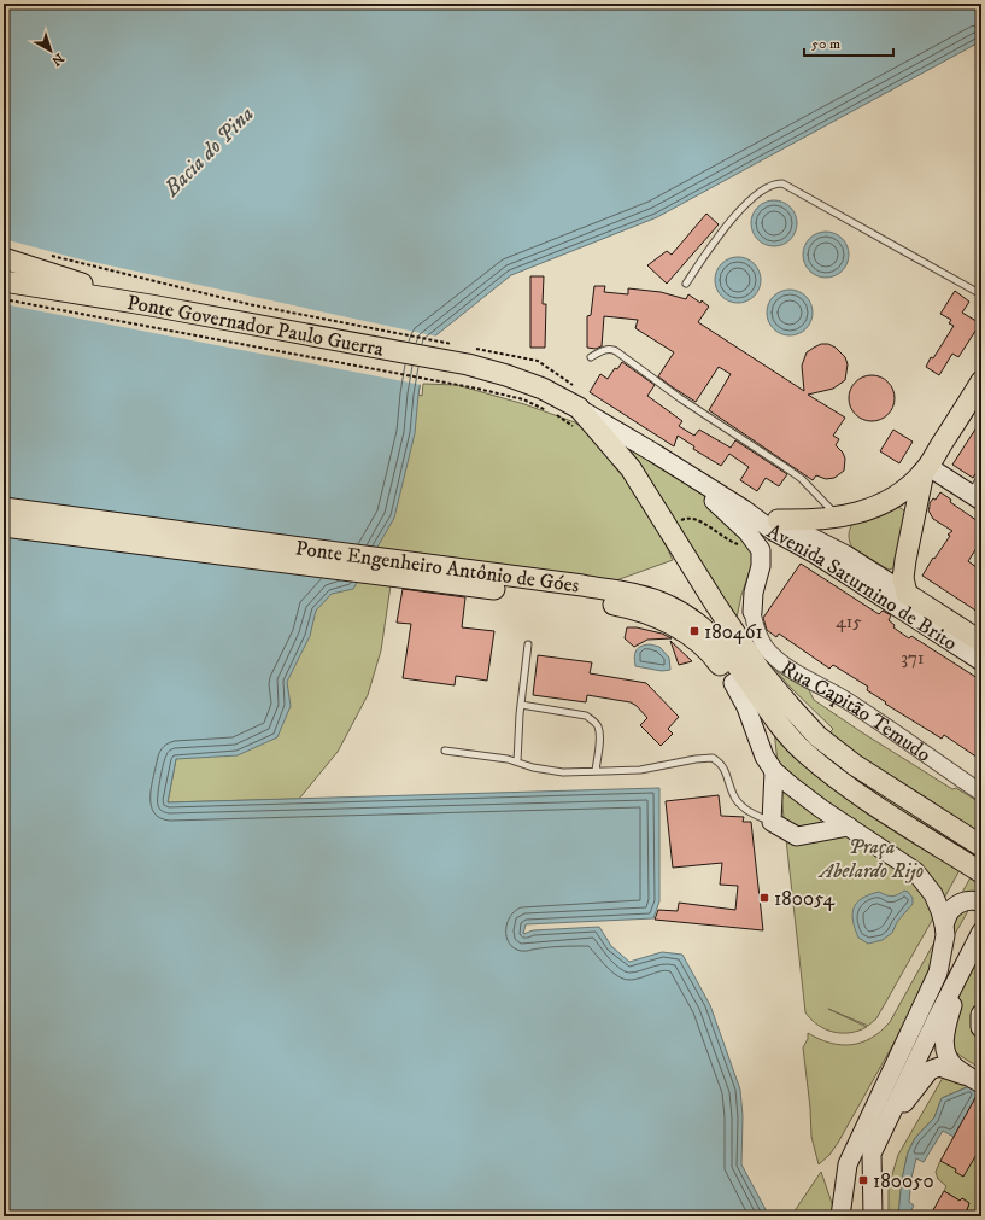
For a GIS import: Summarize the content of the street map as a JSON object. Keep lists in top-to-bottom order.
{
  "streets": {
    "main road": [
      "Ponte Governador Paulo Guerra",
      "Ponte Engenheiro Antônio de Góes",
      "Avenida Saturnino de Brito",
      "Rua Capitão Temudo"
    ]
  },
  "crossings": [
    ["Ponte Governador Paulo Guerra", "Avenida Saturnino de Brito"],
    ["Avenida Saturnino de Brito", "Rua Capitão Temudo"]
  ],
  "water": ["Bacia do Pina"],
  "parks": ["Praça Abelardo Rijo"],
  "places": {
    "transit": ["180461", "180054", "180050"]
  },
  "house_numbers": ["415", "371"],
  "scale_bar": "50 m",
  "north": "bottom right"
}
